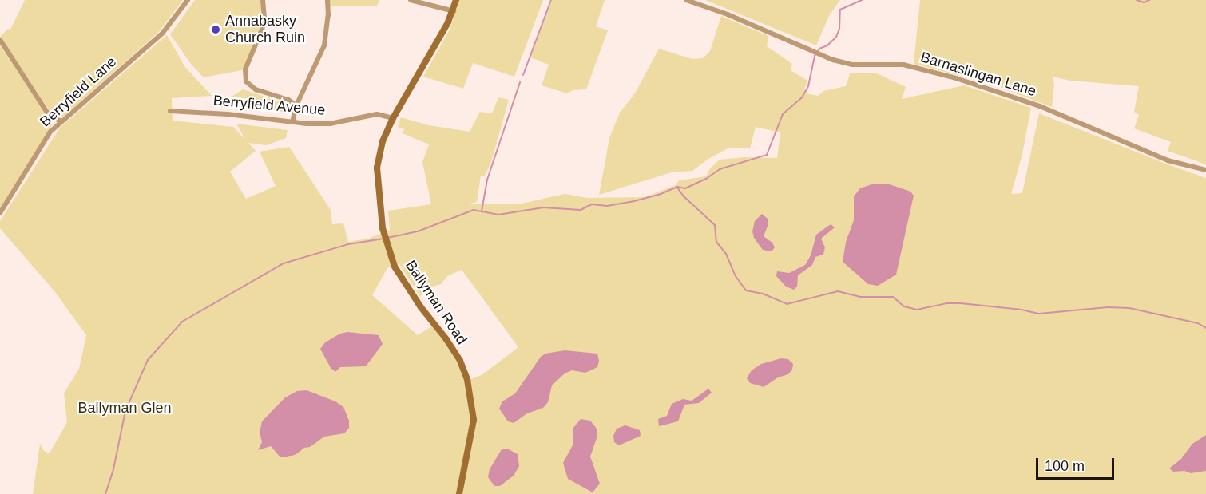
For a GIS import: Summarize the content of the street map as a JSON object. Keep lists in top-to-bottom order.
{
  "streets": {
    "street": [
      "Barnaslingan Lane",
      "Berryfield Lane",
      "Berryfield Avenue",
      "Ballyman Road"
    ]
  },
  "crossings": [
    ["Berryfield Avenue", "Ballyman Road"]
  ],
  "parks": ["Ballyman Glen"],
  "places": ["Annabasky Church Ruin"],
  "scale_bar": "100 m"
}
